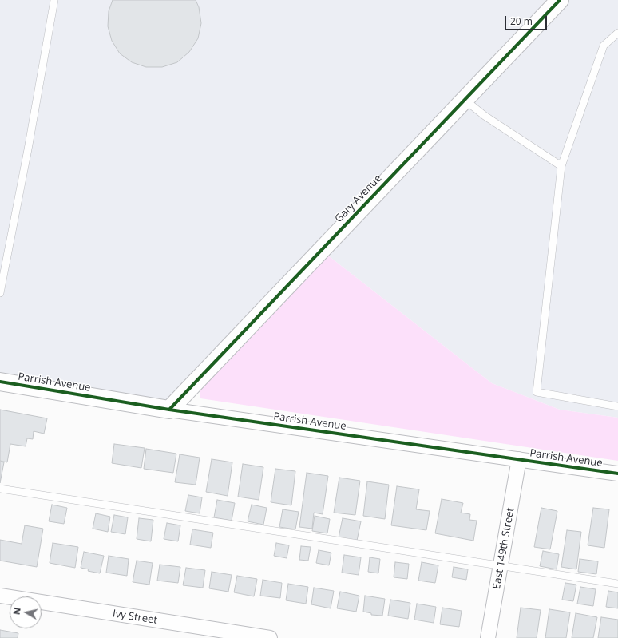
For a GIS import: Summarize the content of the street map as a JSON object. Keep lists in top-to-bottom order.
{
  "streets": {
    "street": [
      "Gary Avenue",
      "Parrish Avenue",
      "East 149th Street",
      "Ivy Street"
    ]
  },
  "crossings": [
    ["Gary Avenue", "Parrish Avenue"],
    ["Parrish Avenue", "East 149th Street"]
  ],
  "scale_bar": "20 m",
  "north": "left"
}
